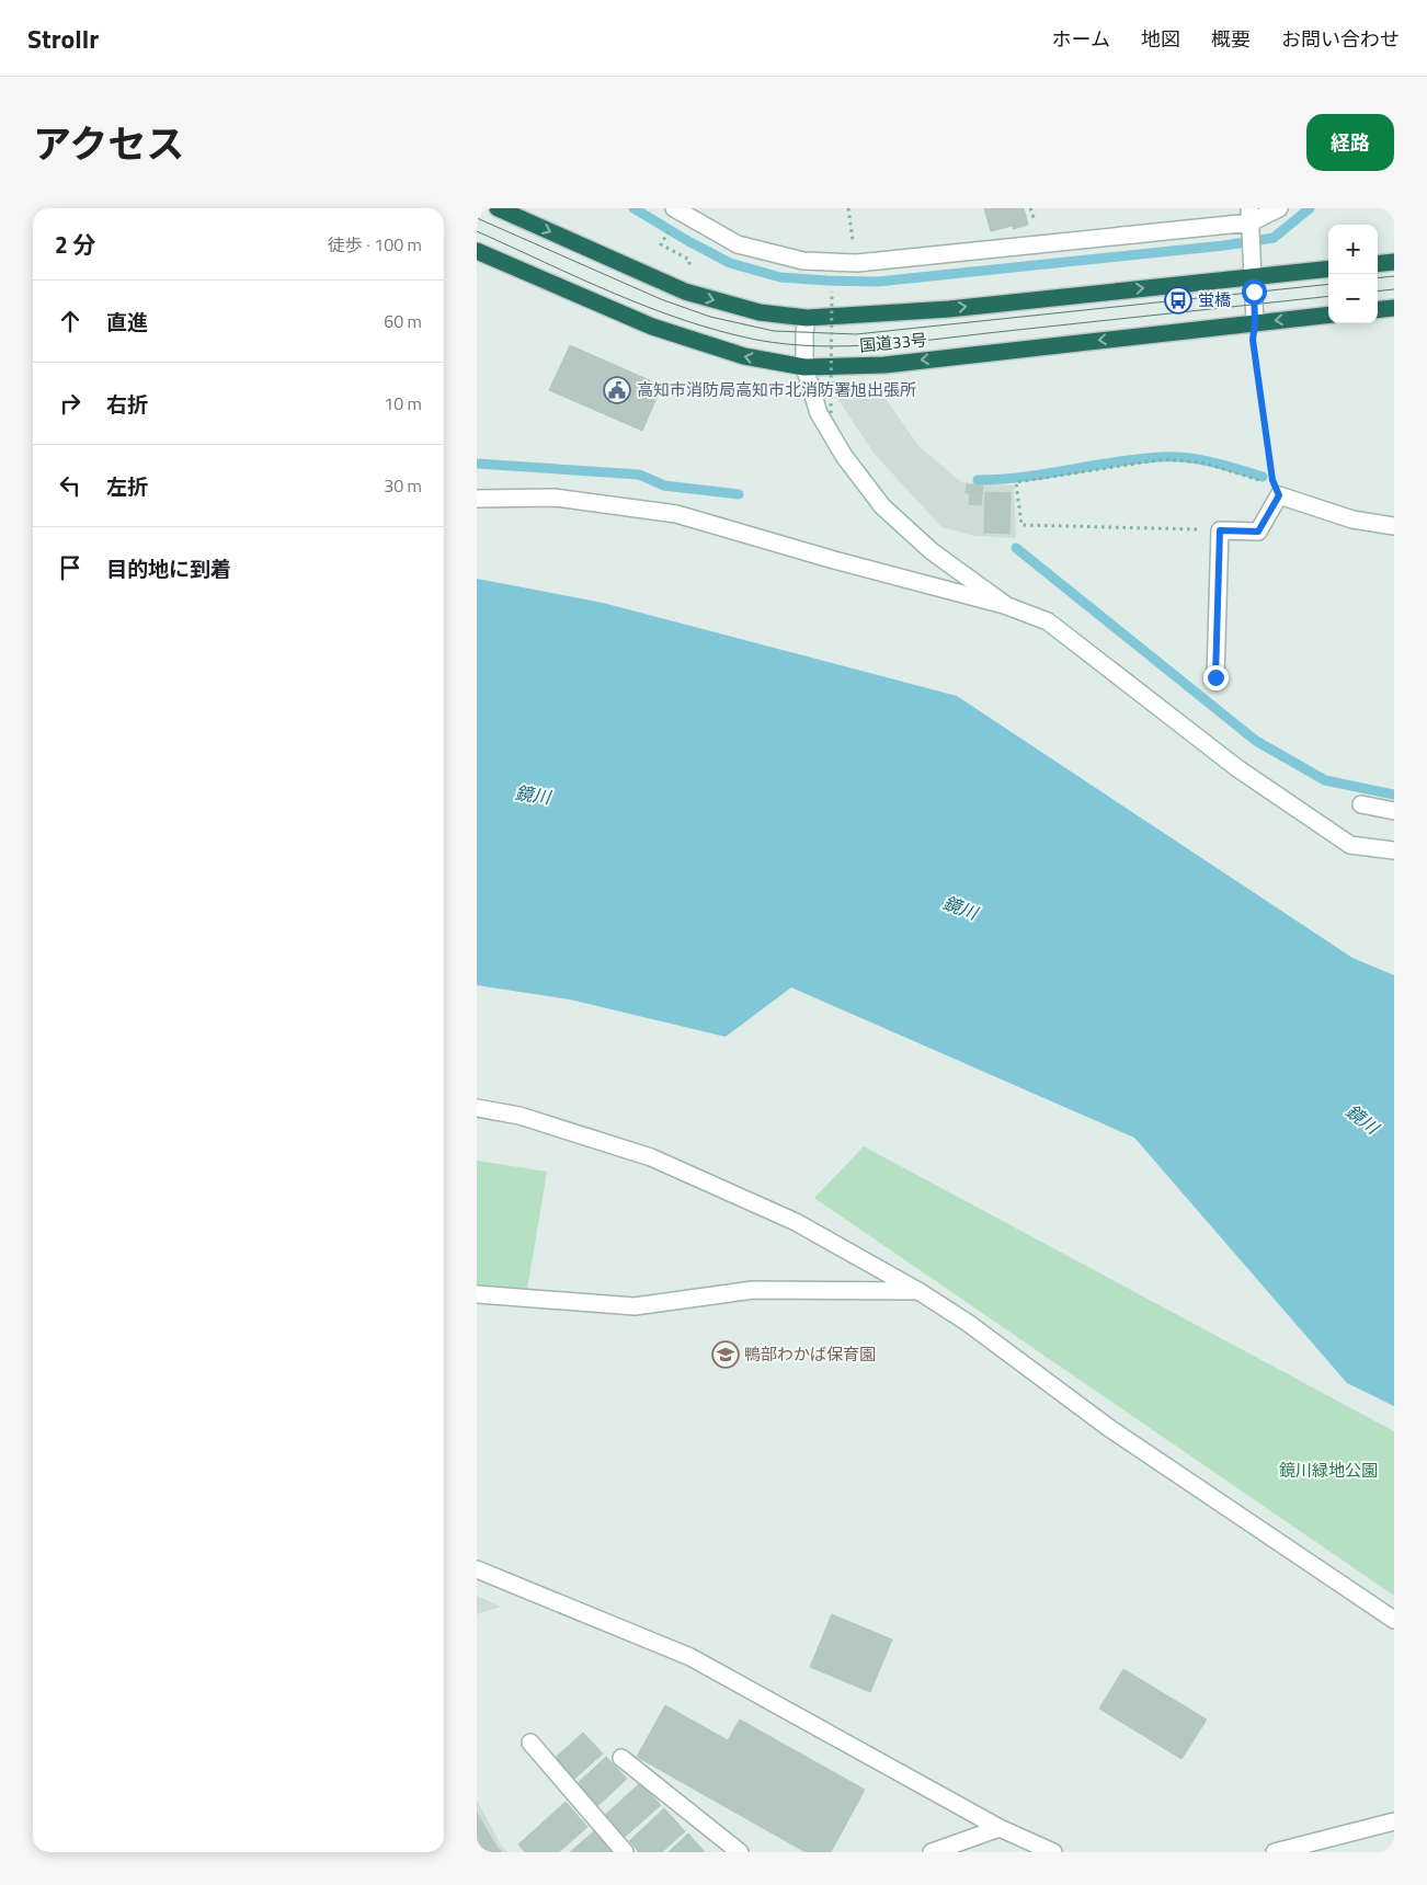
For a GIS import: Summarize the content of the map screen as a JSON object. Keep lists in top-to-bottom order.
{
  "streets": {
    "highway": ["国道33号"]
  },
  "water": ["鏡川"],
  "parks": ["鏡川緑地公園"],
  "places": {
    "bus stop": ["蛍橋"],
    "public building": ["高知市消防局高知市北消防署旭出張所"],
    "school or university": ["鴨部わかば保育園"]
  },
  "page": {
    "header": "Strollr",
    "nav": [
      "ホーム",
      "地図",
      "概要",
      "お問い合わせ"
    ],
    "title": "アクセス",
    "buttons": "経路",
    "heading": ["2 分", "徒歩 · 100 m"],
    "map_buttons": ["+", "−"],
    "list": [
      ["直進", "60 m"],
      ["右折", "10 m"],
      ["左折", "30 m"],
      "目的地に到着"
    ]
  }
}
